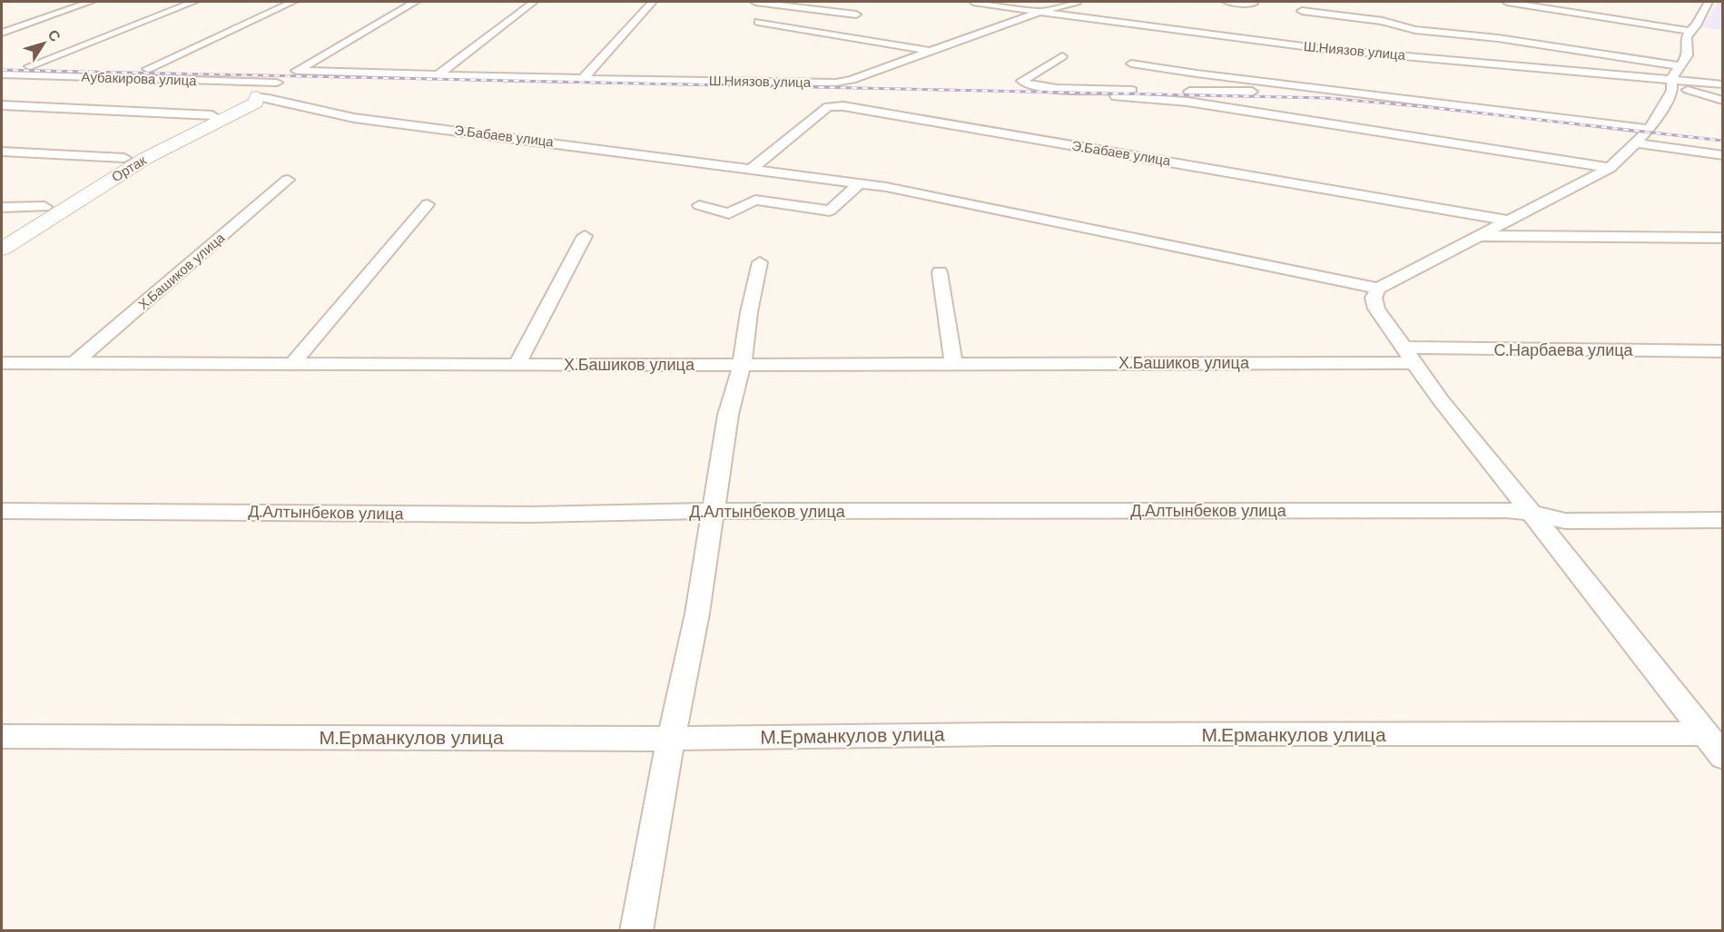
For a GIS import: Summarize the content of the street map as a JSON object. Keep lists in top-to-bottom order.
{
  "streets": {
    "street": [
      "Ш.Ниязов улица",
      "Аубакирова улица",
      "Э.Бабаев улица",
      "Ортак",
      "Х.Башиков улица",
      "С.Нарбаева улица",
      "Д.Алтынбеков улица",
      "М.Ерманкулов улица"
    ]
  },
  "crossings": [
    ["Ш.Ниязов улица", "Аубакирова улица"],
    ["Аубакирова улица", "Ортак"],
    ["Э.Бабаев улица", "Ортак"],
    ["Х.Башиков улица", "С.Нарбаева улица"]
  ],
  "north": "top right"
}
